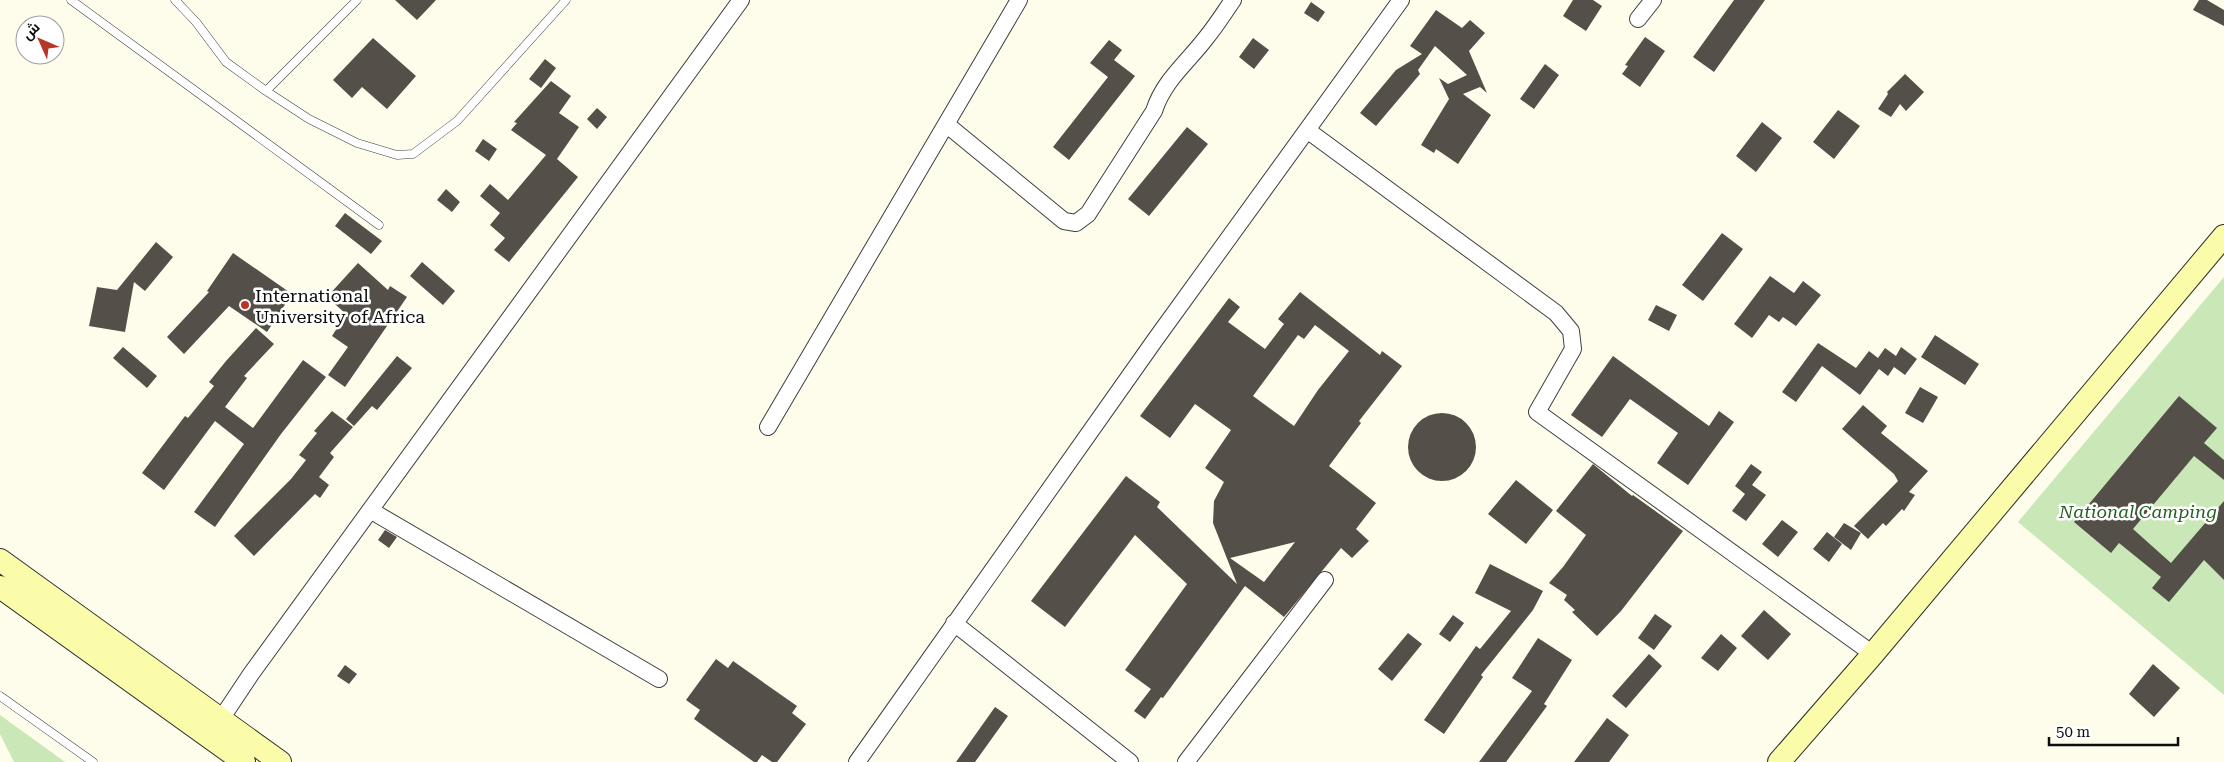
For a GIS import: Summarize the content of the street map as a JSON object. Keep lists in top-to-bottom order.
{
  "parks": ["National Camping"],
  "places": ["International University of Africa"],
  "scale_bar": "50 m",
  "north": "top left"
}
